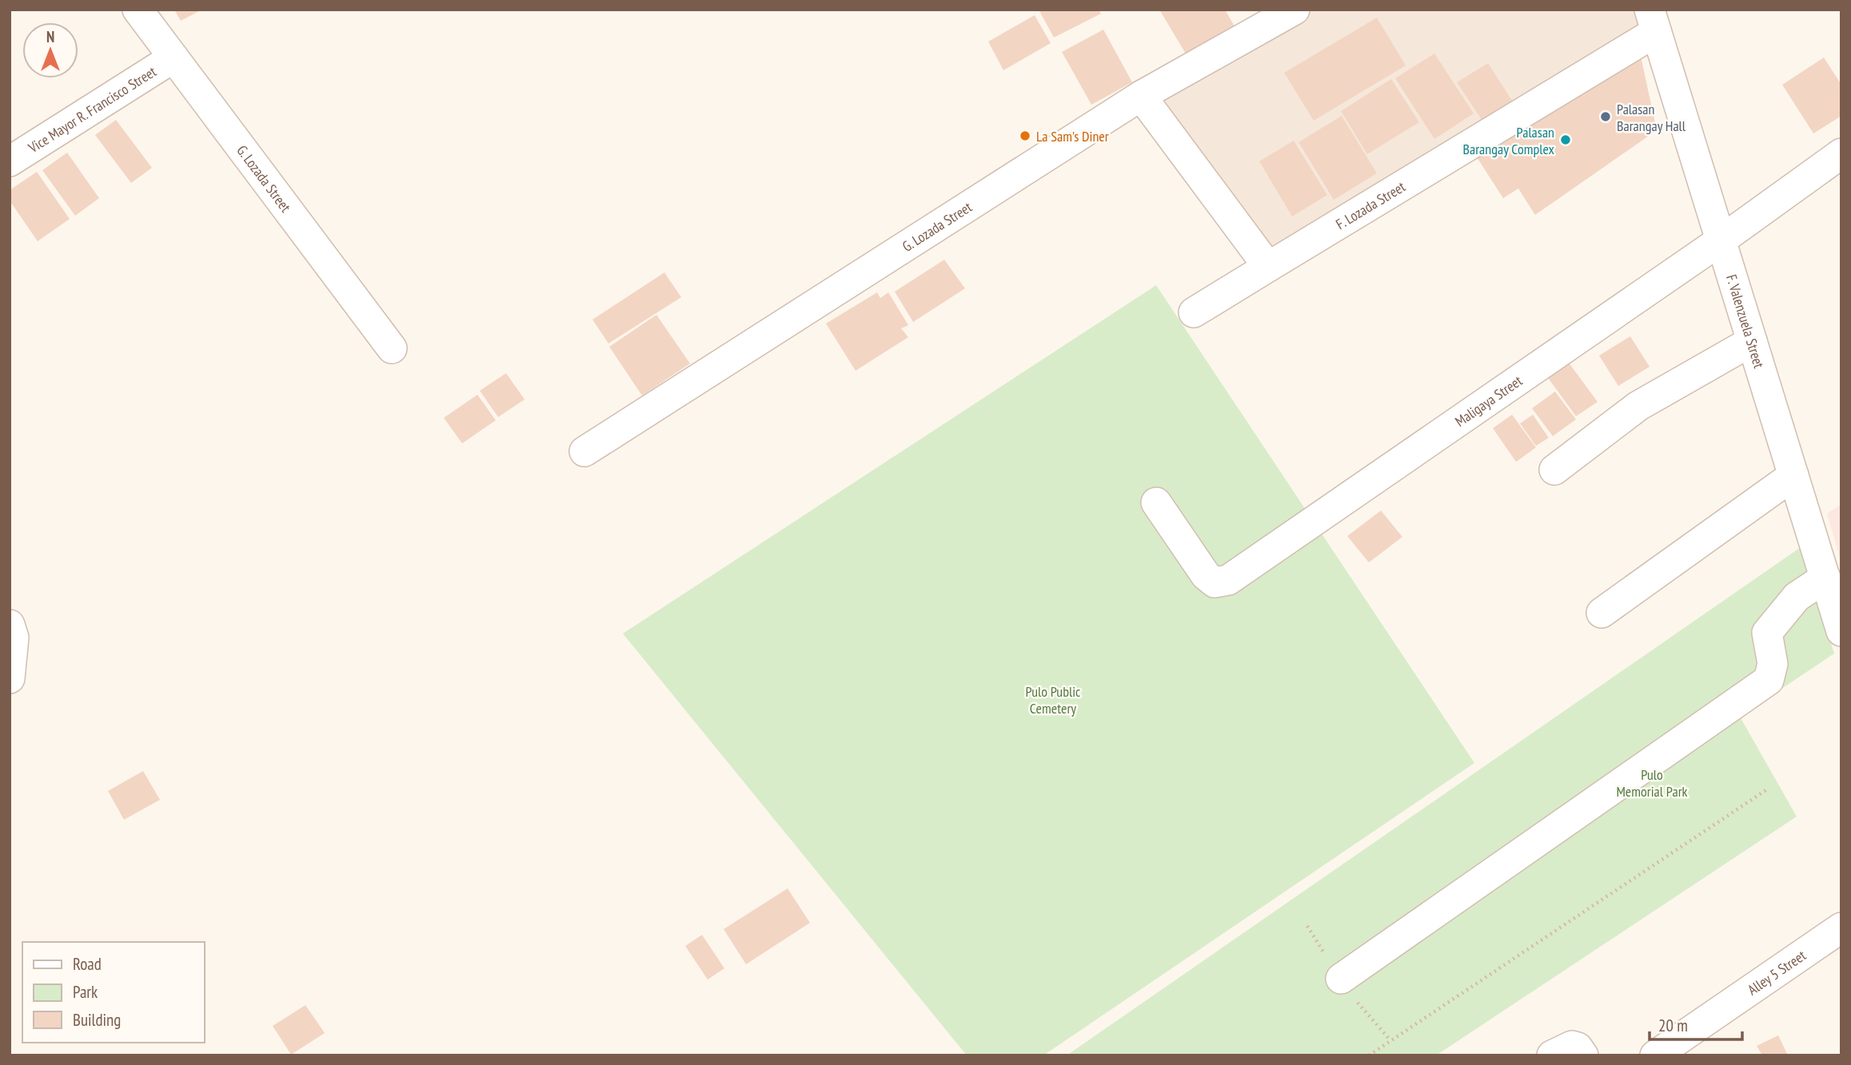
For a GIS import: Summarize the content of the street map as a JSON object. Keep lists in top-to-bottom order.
{
  "streets": {
    "street": [
      "Vice Mayor R. Francisco Street",
      "G. Lozada Street",
      "F. Lozada Street",
      "F. Valenzuela Street",
      "Maligaya Street",
      "Alley 5 Street"
    ]
  },
  "crossings": [
    ["Vice Mayor R. Francisco Street", "G. Lozada Street"],
    ["F. Lozada Street", "F. Valenzuela Street"],
    ["F. Valenzuela Street", "Maligaya Street"]
  ],
  "parks": ["Pulo Public Cemetery", "Pulo Memorial Park"],
  "places": ["Palasan Barangay Hall", "La Sam's Diner", "Palasan Barangay Complex"],
  "legend": ["Road", "Park", "Building"],
  "scale_bar": "20 m",
  "north": "top"
}
